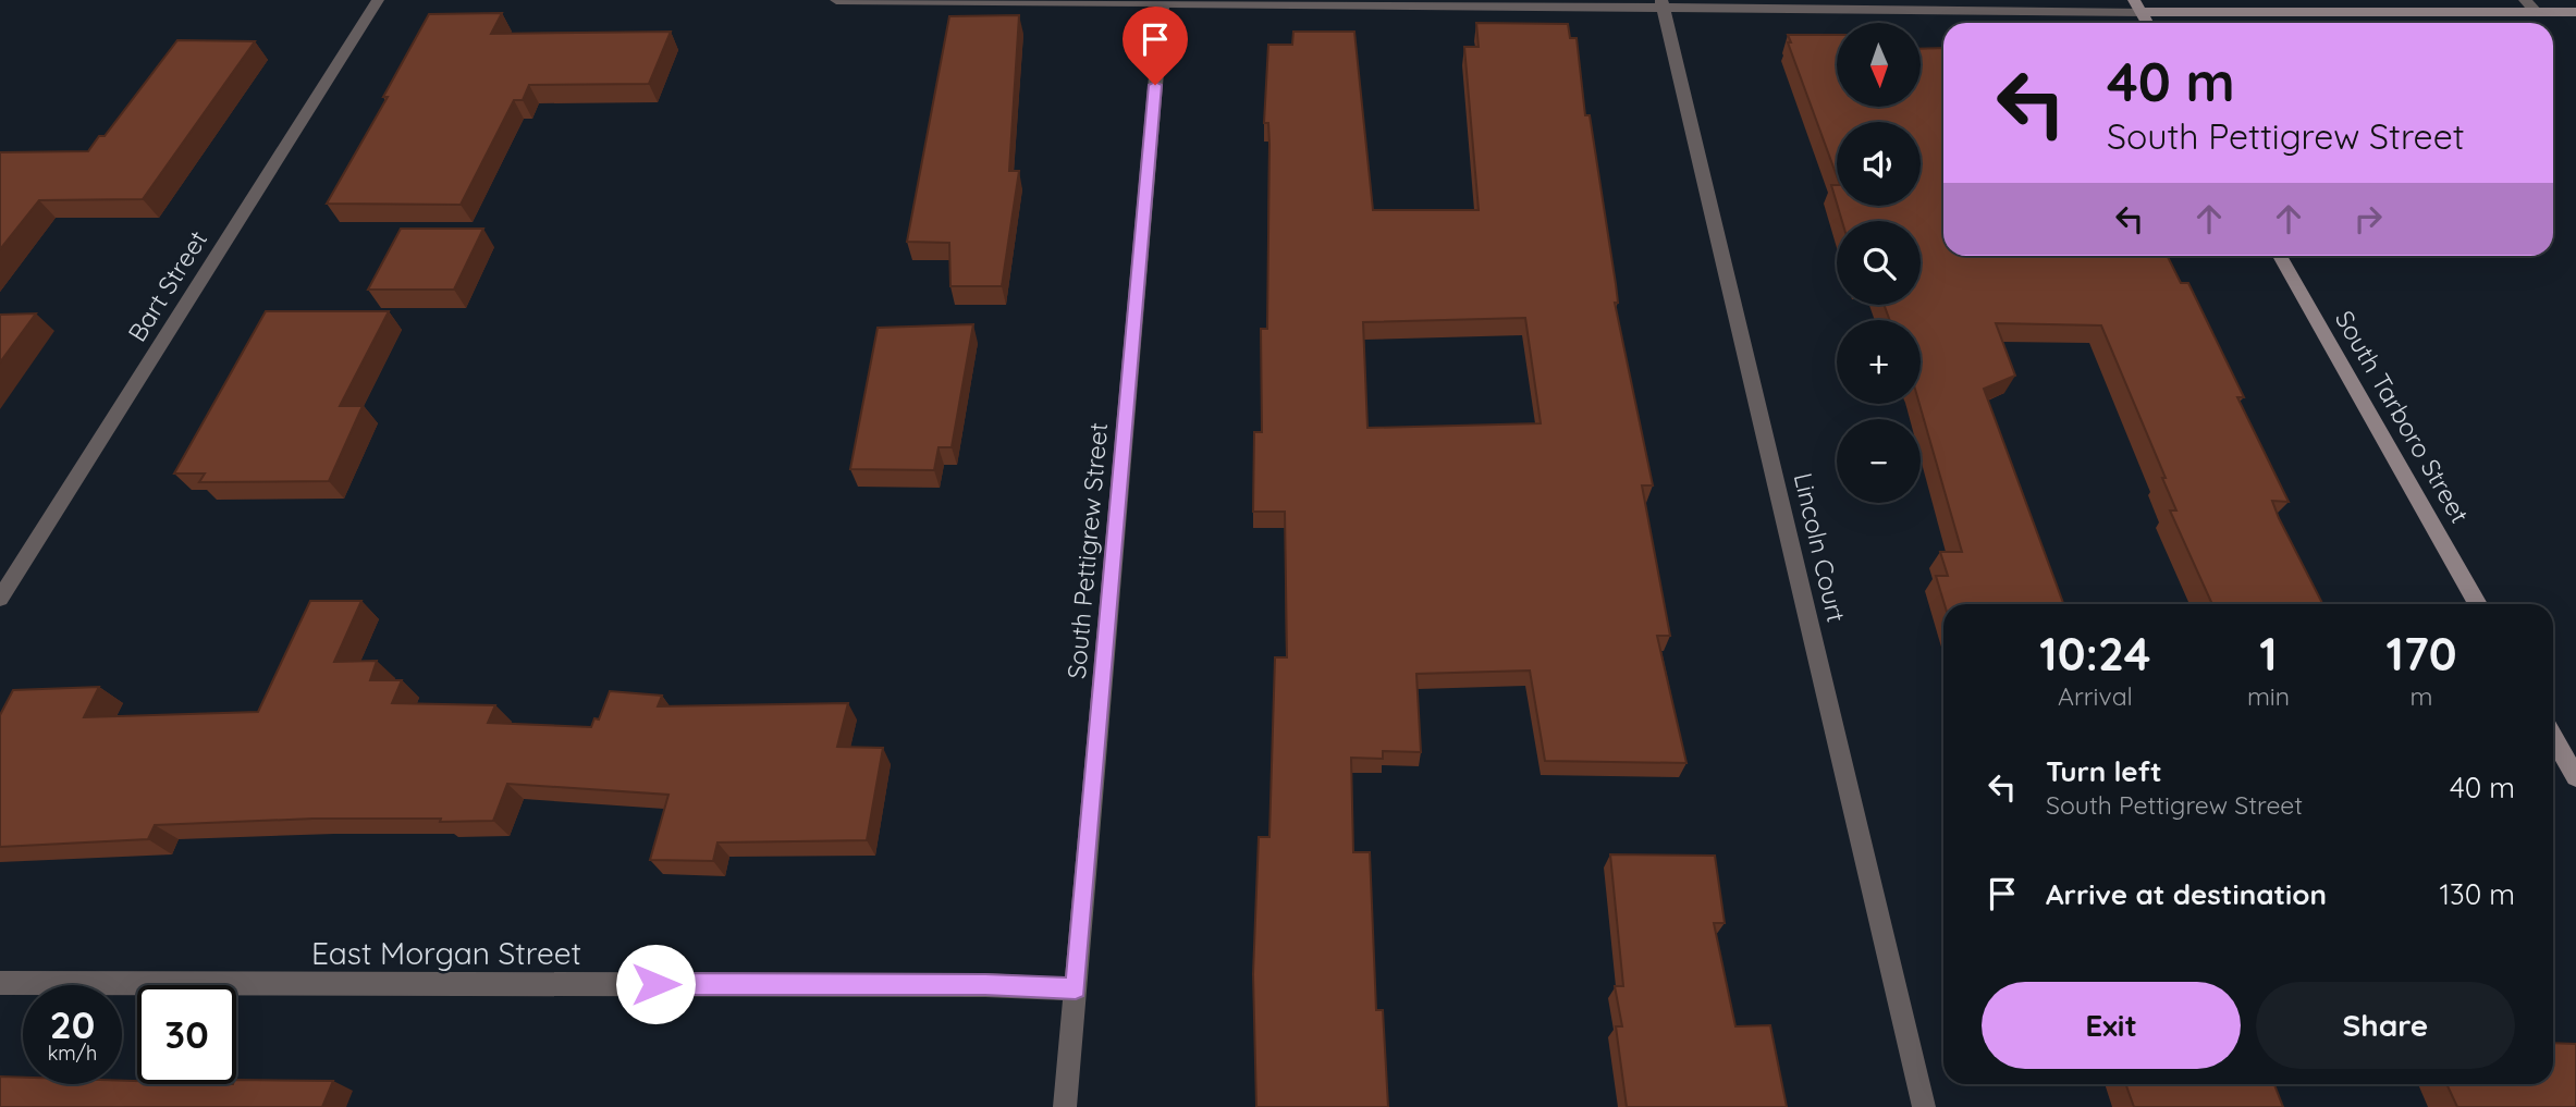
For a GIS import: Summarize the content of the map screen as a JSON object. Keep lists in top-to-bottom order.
{
  "streets": {
    "main road": ["South Tarboro Street"],
    "street": [
      "Bart Street",
      "Lincoln Court",
      "South Pettigrew Street",
      "East Morgan Street"
    ]
  },
  "crossings": [
    ["South Pettigrew Street", "East Morgan Street"]
  ],
  "north": "bottom",
  "page": {
    "map_buttons": ["+", "−"],
    "turn": ["40 m", "South Pettigrew Street"],
    "eta": [
      "10:24",
      "Arrival",
      "1",
      "min",
      "170",
      "m"
    ],
    "list": [
      {
        "name": "Turn left",
        "note": "South Pettigrew Street",
        "value": "40 m"
      },
      {
        "name": "Arrive at destination",
        "value": "130 m"
      }
    ],
    "buttons": ["Exit", "Share"],
    "speed": "20 km/h",
    "limit": "30"
  }
}
